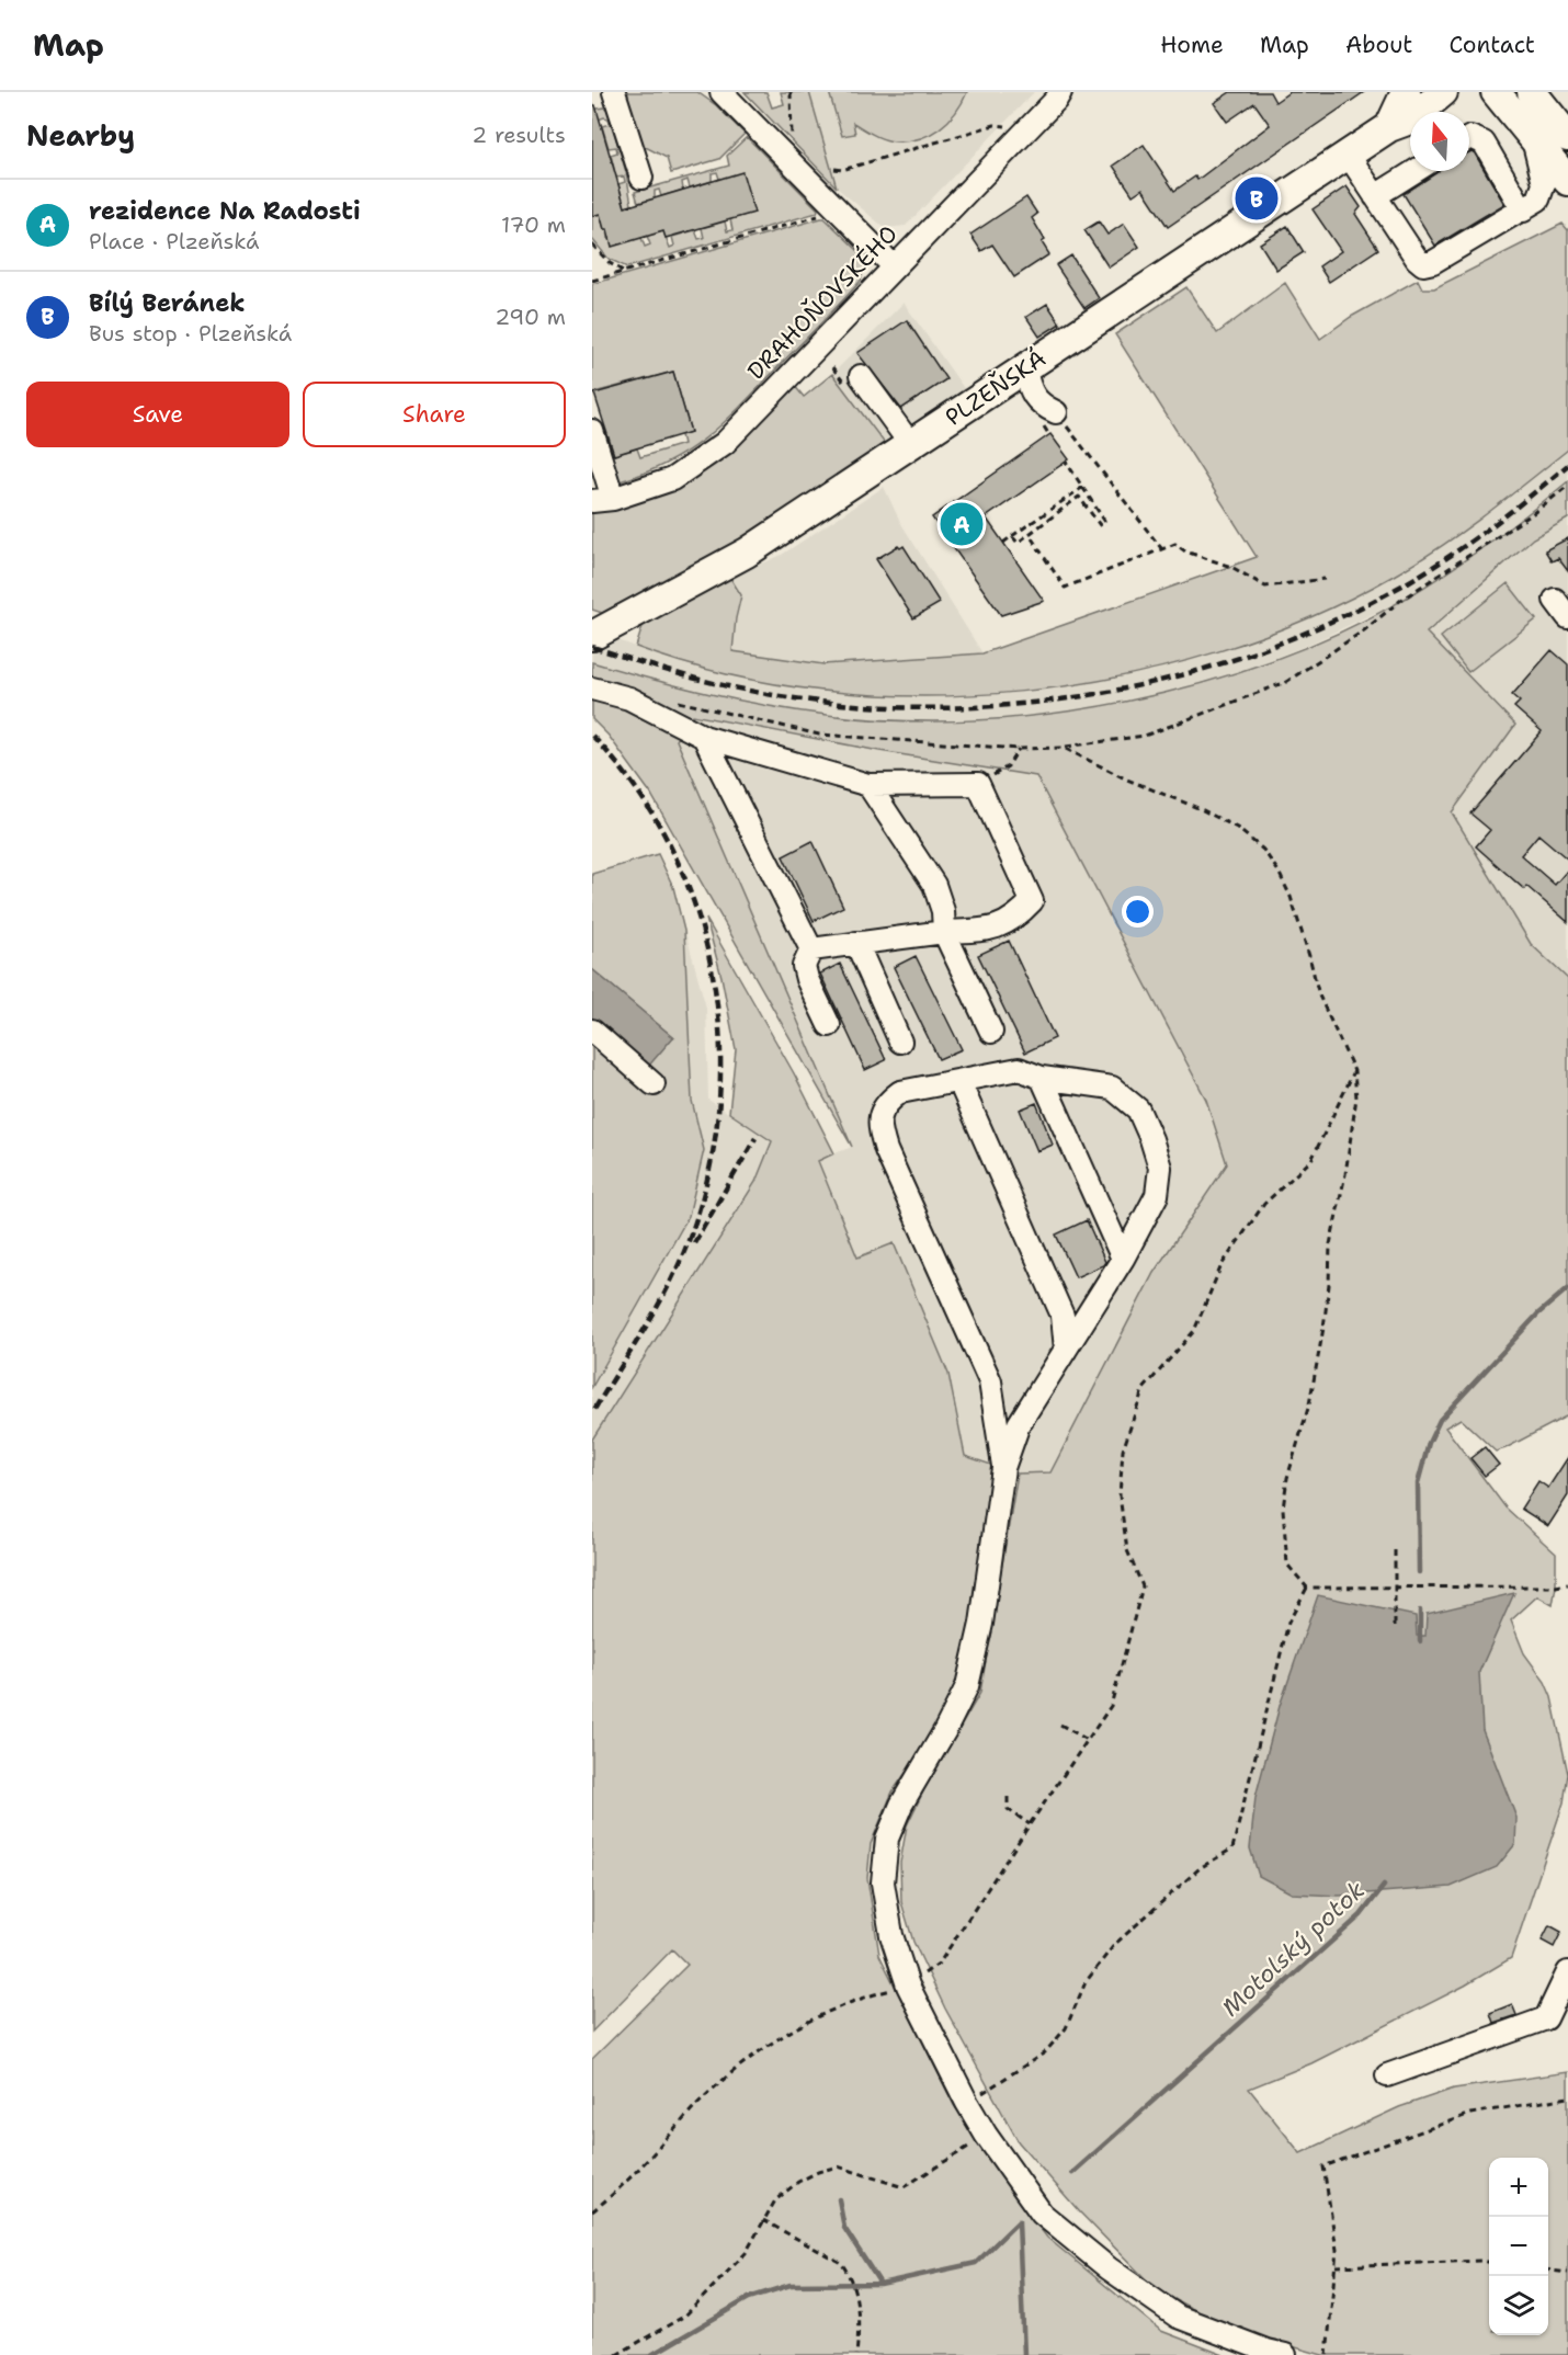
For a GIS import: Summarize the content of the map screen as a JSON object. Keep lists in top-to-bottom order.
{
  "streets": {
    "main road": ["PLZEŇSKÁ"],
    "street": ["DRAHOŇOVSKÉHO"]
  },
  "water": ["Motolský potok"],
  "north": "top",
  "page": {
    "header": "Map",
    "nav": [
      "Home",
      "Map",
      "About",
      "Contact"
    ],
    "heading": ["Nearby", "2 results"],
    "pins": ["B", "A"],
    "list": [
      {
        "mark": "A",
        "name": "rezidence Na Radosti",
        "note": "Place · Plzeňská",
        "value": "170 m"
      },
      {
        "mark": "B",
        "name": "Bílý Beránek",
        "note": "Bus stop · Plzeňská",
        "value": "290 m"
      }
    ],
    "buttons": ["Save", "Share"],
    "map_buttons": ["+", "−"]
  }
}
